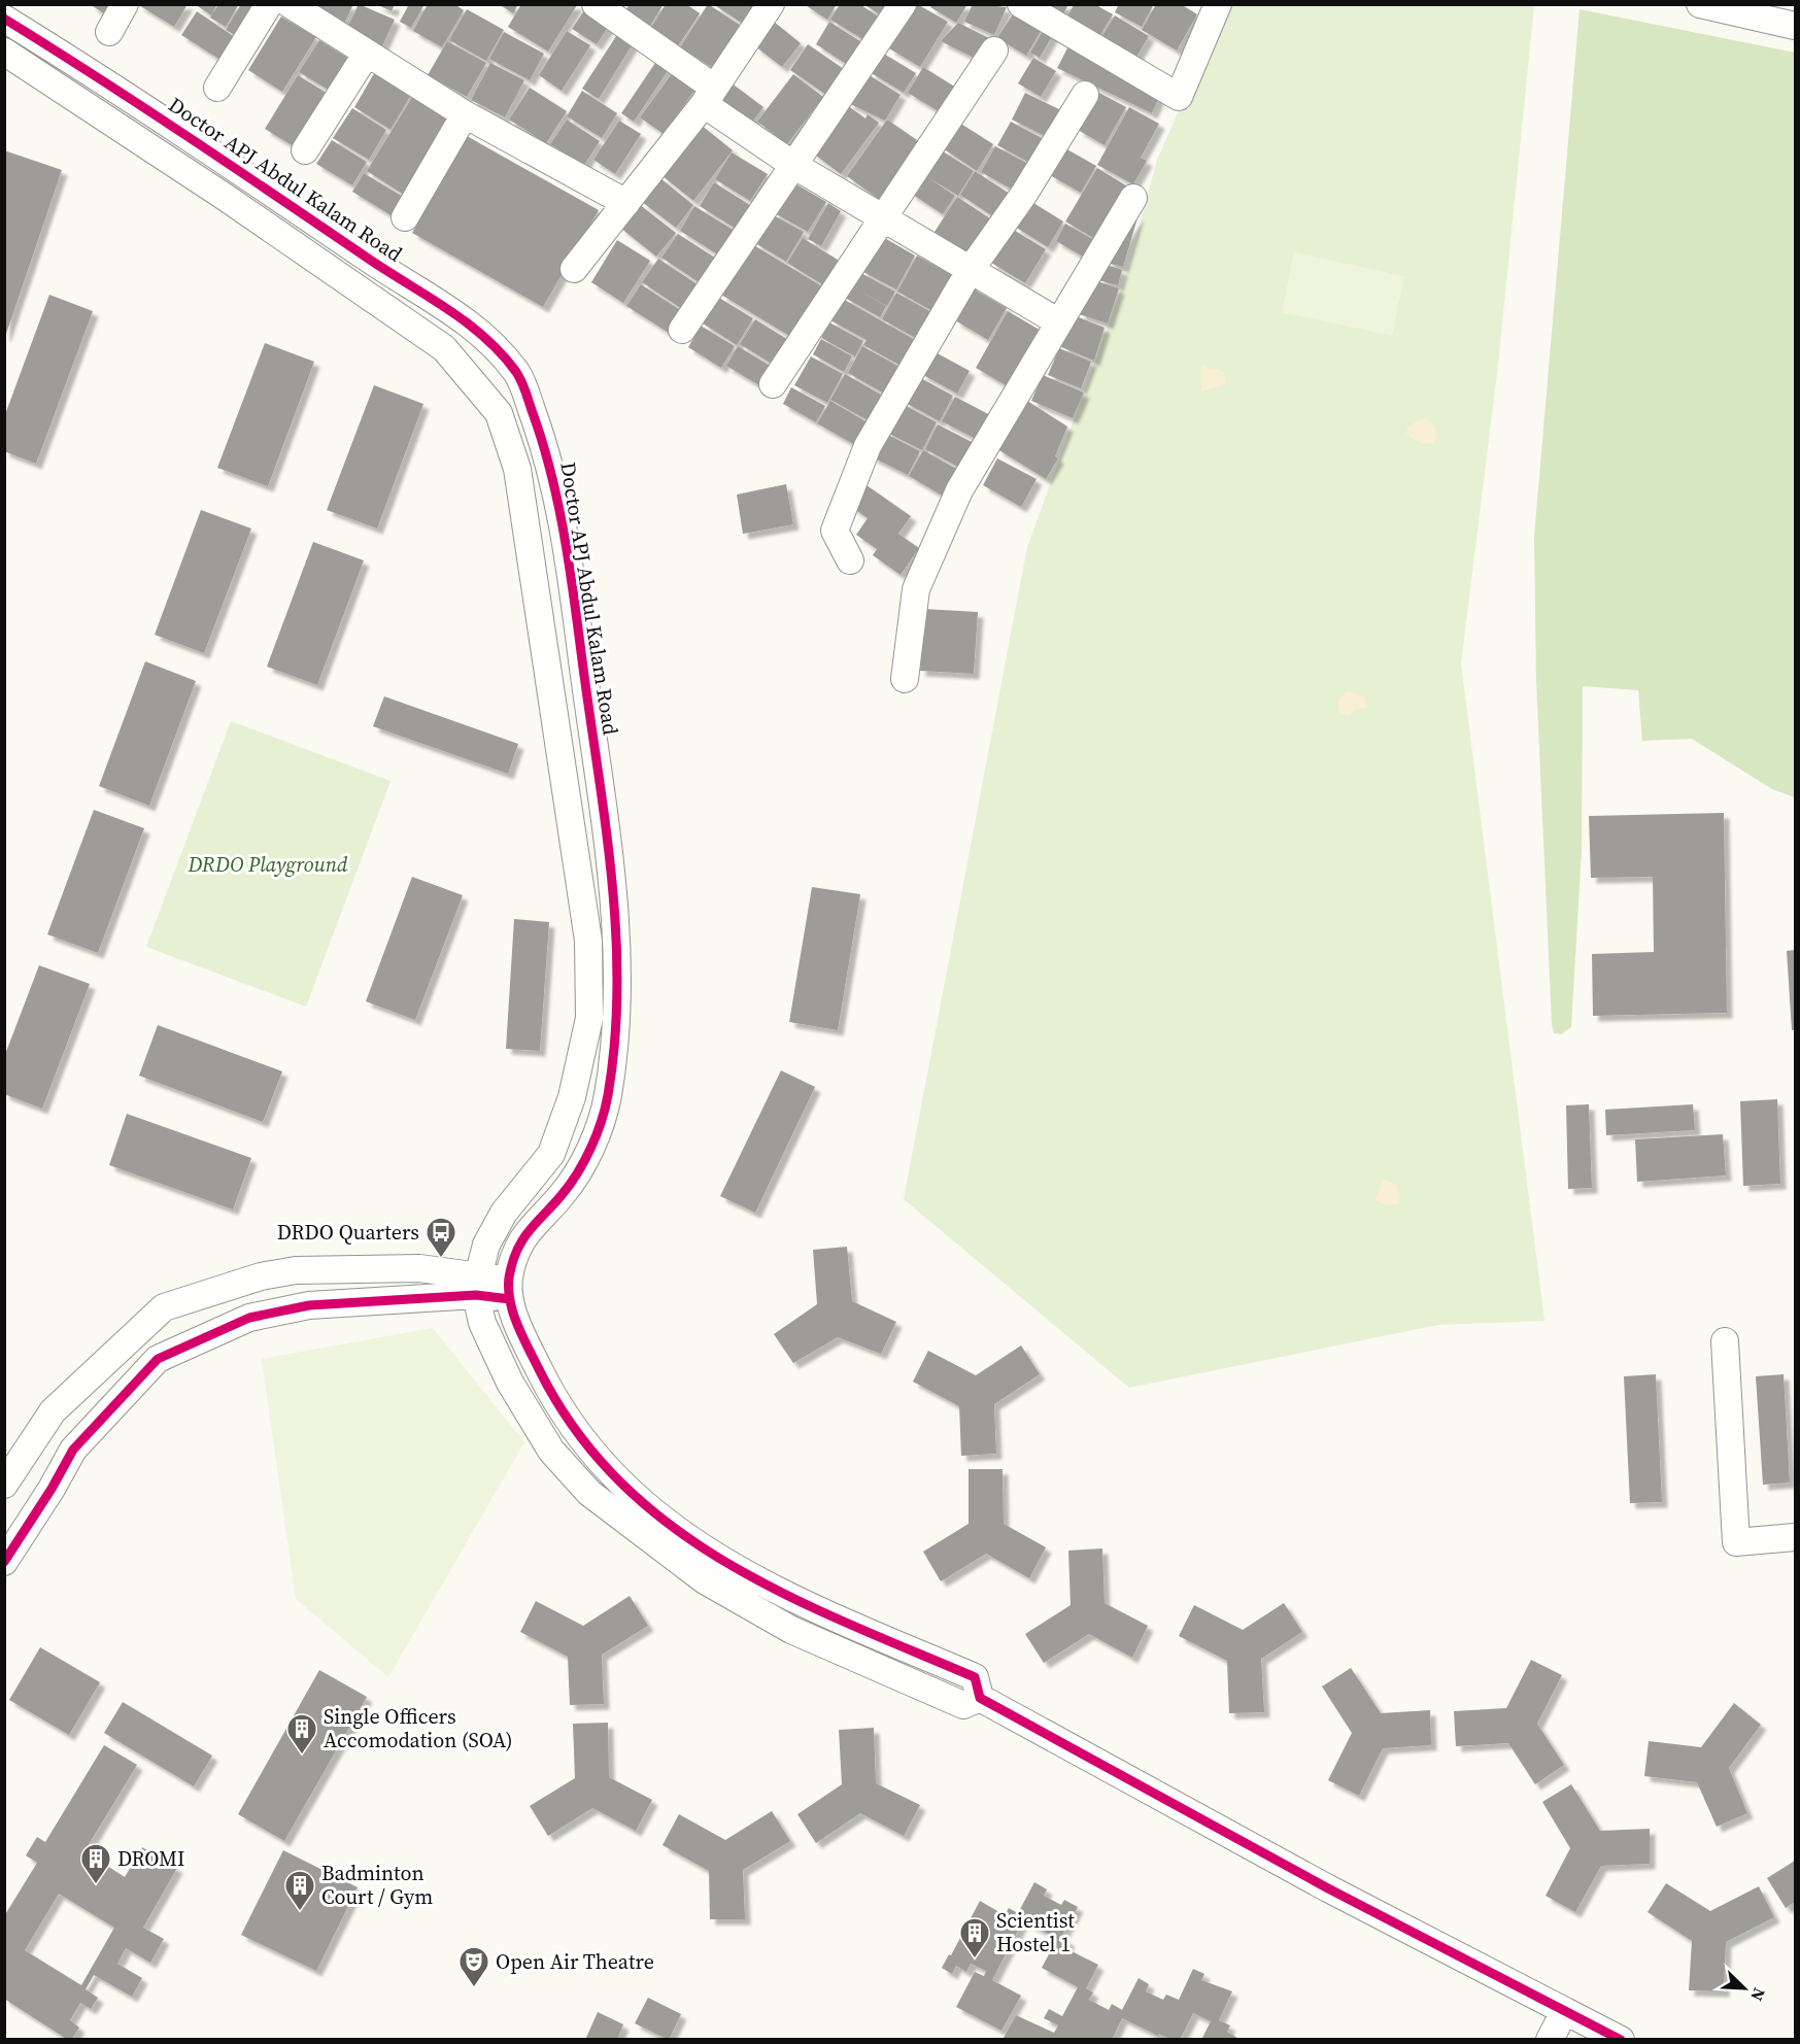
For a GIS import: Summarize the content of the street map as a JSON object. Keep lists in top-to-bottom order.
{
  "streets": {
    "street": ["Doctor APJ Abdul Kalam Road"]
  },
  "parks": ["DRDO Playground"],
  "places": {
    "bus stop": ["DRDO Quarters"],
    "building": [
      "Single Officers Accomodation (SOA)",
      "DROMI",
      "Badminton Court / Gym",
      "Scientist Hostel 1"
    ],
    "theatre": ["Open Air Theatre"]
  },
  "north": "bottom right"
}
